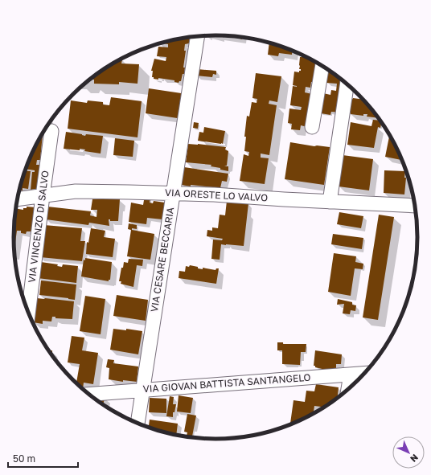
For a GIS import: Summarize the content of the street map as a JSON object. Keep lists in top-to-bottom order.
{
  "streets": {
    "street": [
      "VIA ORESTE LO VALVO",
      "VIA VINCENZO DI SALVO",
      "VIA CESARE BECCARIA",
      "VIA GIOVAN BATTISTA SANTANGELO"
    ]
  },
  "crossings": [
    ["VIA ORESTE LO VALVO", "VIA VINCENZO DI SALVO"],
    ["VIA ORESTE LO VALVO", "VIA CESARE BECCARIA"],
    ["VIA CESARE BECCARIA", "VIA GIOVAN BATTISTA SANTANGELO"]
  ],
  "scale_bar": "50 m",
  "north": "bottom right"
}
